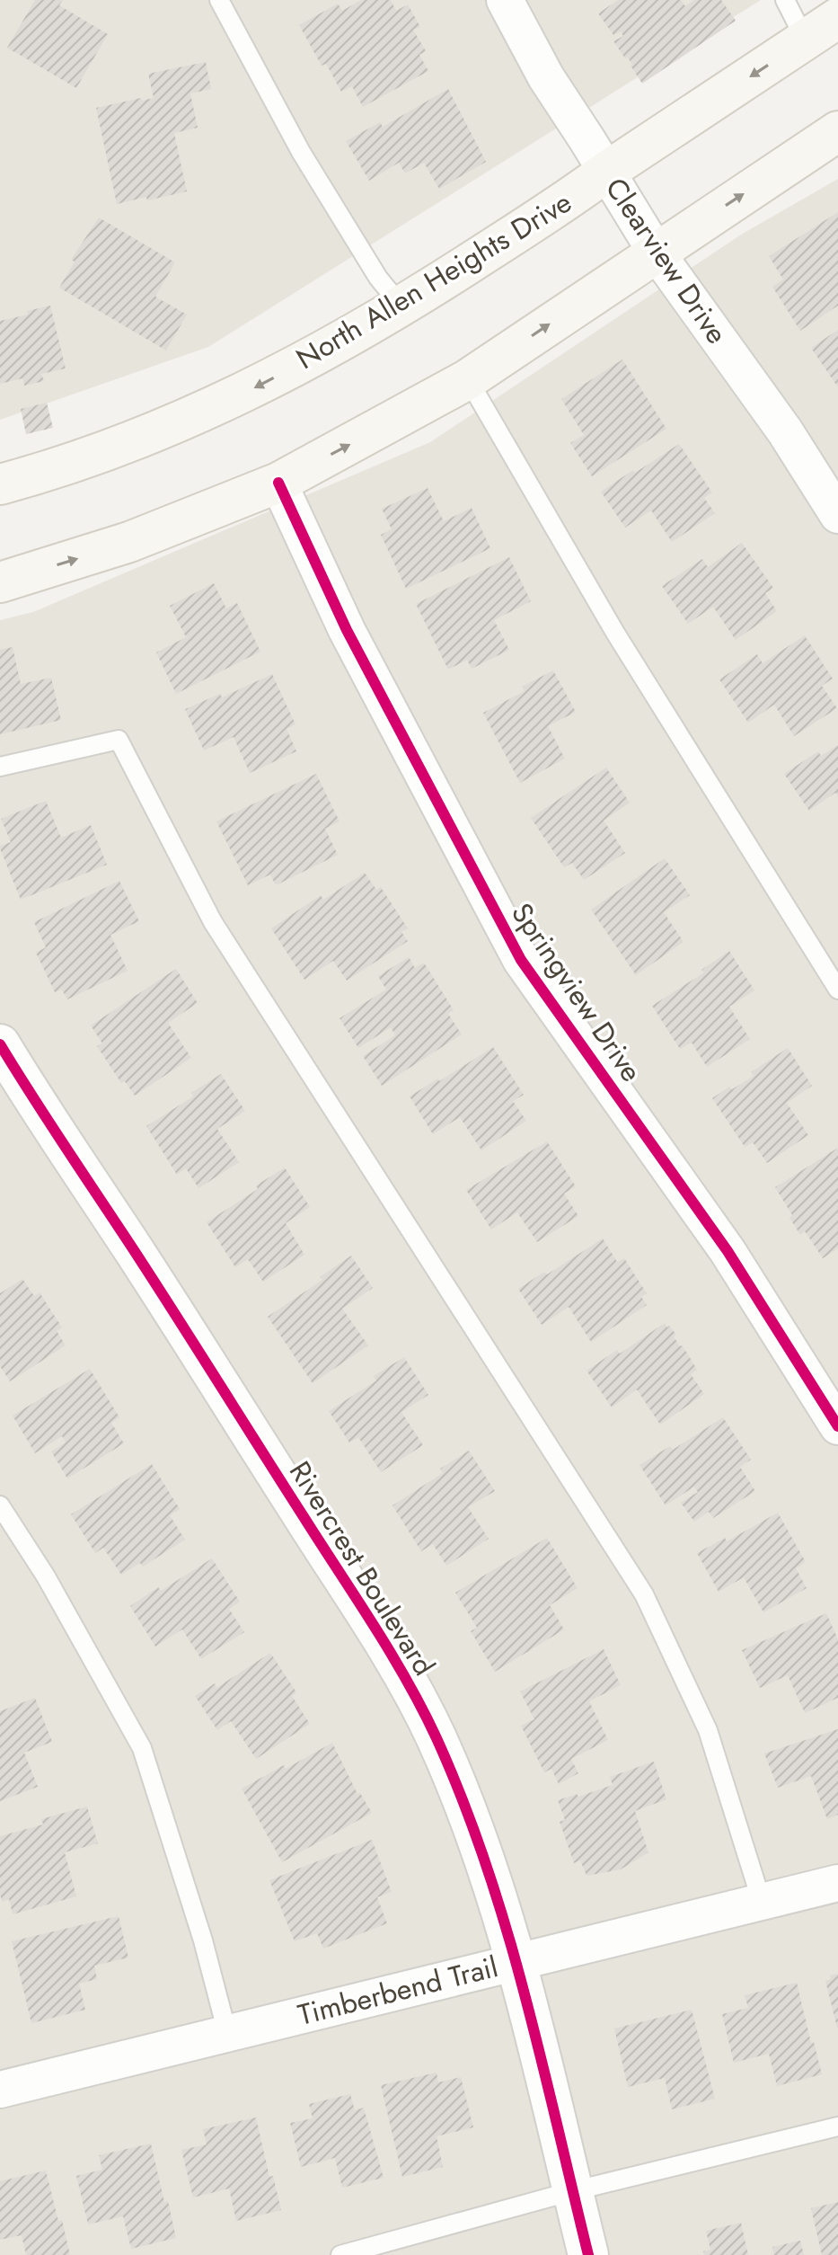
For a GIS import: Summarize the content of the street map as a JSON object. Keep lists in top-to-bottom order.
{
  "streets": {
    "main road": ["North Allen Heights Drive"],
    "street": [
      "Clearview Drive",
      "Springview Drive",
      "Rivercrest Boulevard",
      "Timberbend Trail"
    ]
  },
  "crossings": [
    ["Clearview Drive", "North Allen Heights Drive"],
    ["Rivercrest Boulevard", "Timberbend Trail"]
  ]
}
